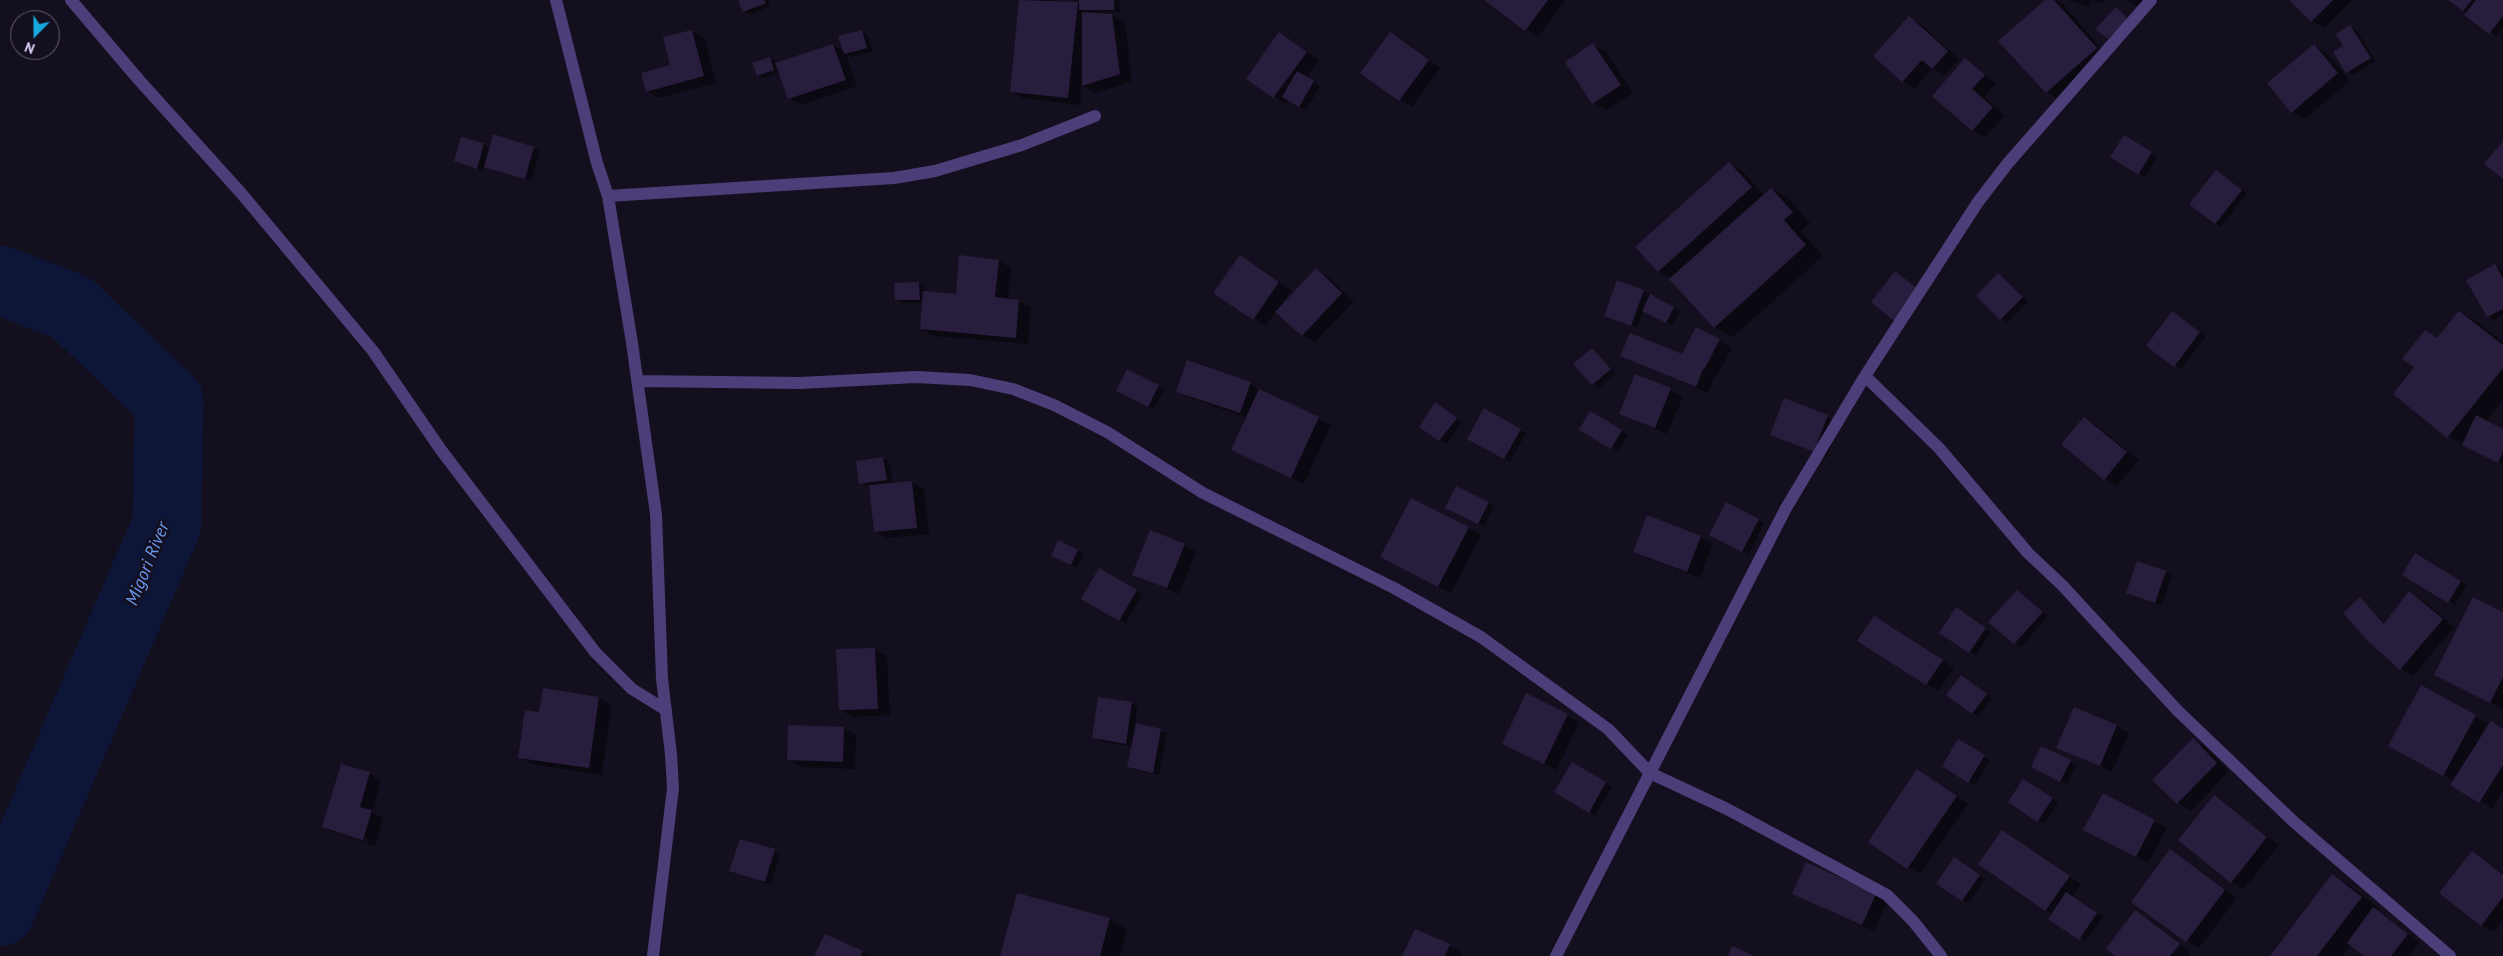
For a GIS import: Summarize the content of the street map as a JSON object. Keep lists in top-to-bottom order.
{
  "water": ["Migori River"],
  "north": "bottom"
}
